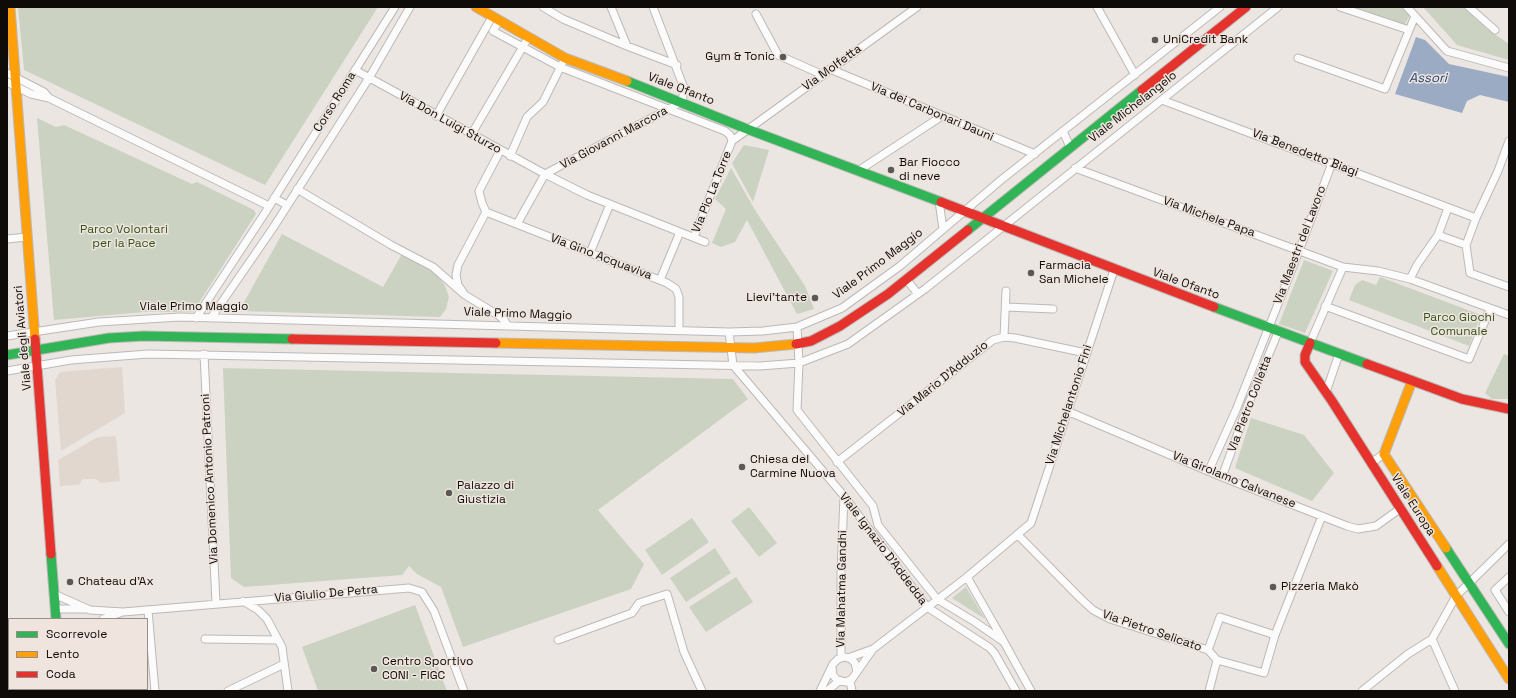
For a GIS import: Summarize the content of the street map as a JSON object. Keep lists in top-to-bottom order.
{
  "streets": {
    "street": [
      "Via Molfetta",
      "Viale Ofanto",
      "Corso Roma",
      "Viale Michelangelo",
      "Via dei Carbonari Dauni",
      "Via Don Luigi Sturzo",
      "Via Giovanni Marcora",
      "Via Benedetto Biagi",
      "Via Pio La Torre",
      "Via Michele Papa",
      "Via Maestri del Lavoro",
      "Via Gino Acquaviva",
      "Viale Primo Maggio",
      "Viale degli Aviatori",
      "Via Mario D'Adduzio",
      "Via Pietro Colletta",
      "Via Michelantonio Fini",
      "Via Domenico Antonio Patroni",
      "Via Girolamo Calvanese",
      "Viale Europa",
      "Viale Ignazio D'Addedda",
      "Via Mahatma Gandhi",
      "Via Giulio De Petra",
      "Via Pietro Selicato"
    ]
  },
  "crossings": [
    ["Via Molfetta", "Viale Ofanto"],
    ["Via Molfetta", "Via dei Carbonari Dauni"],
    ["Via Molfetta", "Via Pio La Torre"],
    ["Viale Ofanto", "Viale Michelangelo"],
    ["Viale Ofanto", "Via Giovanni Marcora"],
    ["Viale Ofanto", "Via Pio La Torre"],
    ["Viale Ofanto", "Via Maestri del Lavoro"],
    ["Viale Ofanto", "Viale Primo Maggio"],
    ["Viale Ofanto", "Via Pietro Colletta"],
    ["Viale Ofanto", "Via Michelantonio Fini"],
    ["Viale Ofanto", "Viale Europa"],
    ["Corso Roma", "Via Don Luigi Sturzo"],
    ["Corso Roma", "Viale Primo Maggio"],
    ["Viale Michelangelo", "Via dei Carbonari Dauni"],
    ["Viale Michelangelo", "Via Benedetto Biagi"],
    ["Viale Michelangelo", "Via Michele Papa"],
    ["Viale Michelangelo", "Viale Primo Maggio"],
    ["Via Don Luigi Sturzo", "Via Giovanni Marcora"],
    ["Via Don Luigi Sturzo", "Via Pio La Torre"],
    ["Via Benedetto Biagi", "Via Maestri del Lavoro"],
    ["Via Michele Papa", "Via Maestri del Lavoro"],
    ["Via Maestri del Lavoro", "Via Pietro Colletta"],
    ["Via Gino Acquaviva", "Viale Primo Maggio"],
    ["Viale Primo Maggio", "Viale degli Aviatori"],
    ["Viale Primo Maggio", "Viale Ignazio D'Addedda"],
    ["Via Mario D'Adduzio", "Via Michelantonio Fini"],
    ["Via Mario D'Adduzio", "Viale Ignazio D'Addedda"],
    ["Via Pietro Colletta", "Via Girolamo Calvanese"],
    ["Via Michelantonio Fini", "Via Girolamo Calvanese"],
    ["Via Michelantonio Fini", "Viale Ignazio D'Addedda"],
    ["Via Michelantonio Fini", "Via Pietro Selicato"],
    ["Via Domenico Antonio Patroni", "Via Giulio De Petra"],
    ["Via Girolamo Calvanese", "Viale Europa"],
    ["Viale Ignazio D'Addedda", "Via Mahatma Gandhi"]
  ],
  "water": ["Assori"],
  "parks": ["Parco Volontari per la Pace", "Parco Giochi Comunale"],
  "places": [
    "UniCredit Bank",
    "Gym & Tonic",
    "Bar Fiocco di neve",
    "Farmacia San Michele",
    "Lievi'tante",
    "Chiesa del Carmine Nuova",
    "Palazzo di Giustizia",
    "Chateau d'Ax",
    "Pizzeria Makò",
    "Centro Sportivo CONI - FIGC"
  ],
  "legend": ["Scorrevole", "Lento", "Coda"]
}
